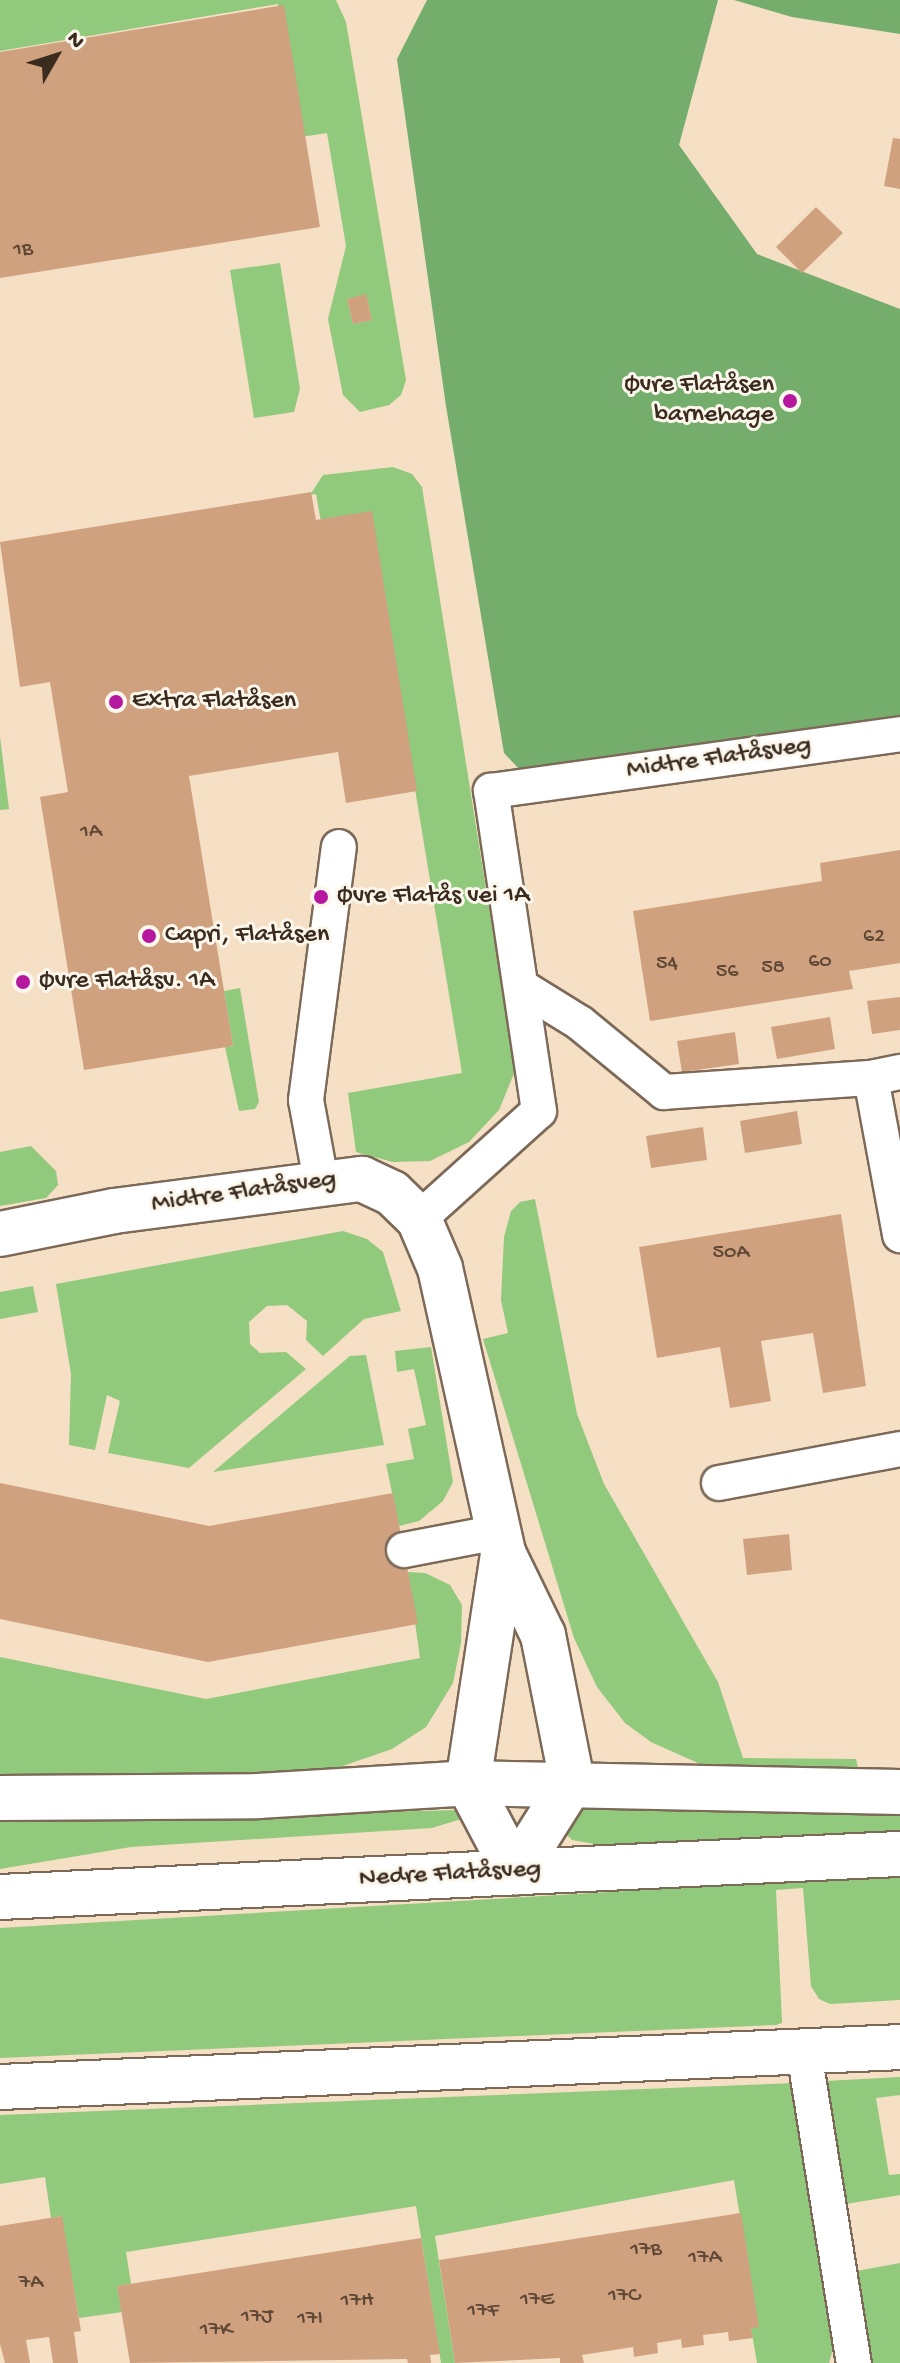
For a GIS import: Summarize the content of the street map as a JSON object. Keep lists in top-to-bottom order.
{
  "streets": {
    "street": ["Midtre Flatåsveg", "Nedre Flatåsveg"]
  },
  "places": [
    "Øvre Flatåsen barnehage",
    "Extra Flatåsen",
    "Øvre Flatås vei 1A",
    "Capri, Flatåsen",
    "Øvre Flatåsv. 1A"
  ],
  "house_numbers": [
    "1B",
    "1A",
    "62",
    "60",
    "54",
    "58",
    "56",
    "50A",
    "17B",
    "17A",
    "7A",
    "17C",
    "17E",
    "17H",
    "17F",
    "17J",
    "17I",
    "17K"
  ],
  "north": "top right"
}
